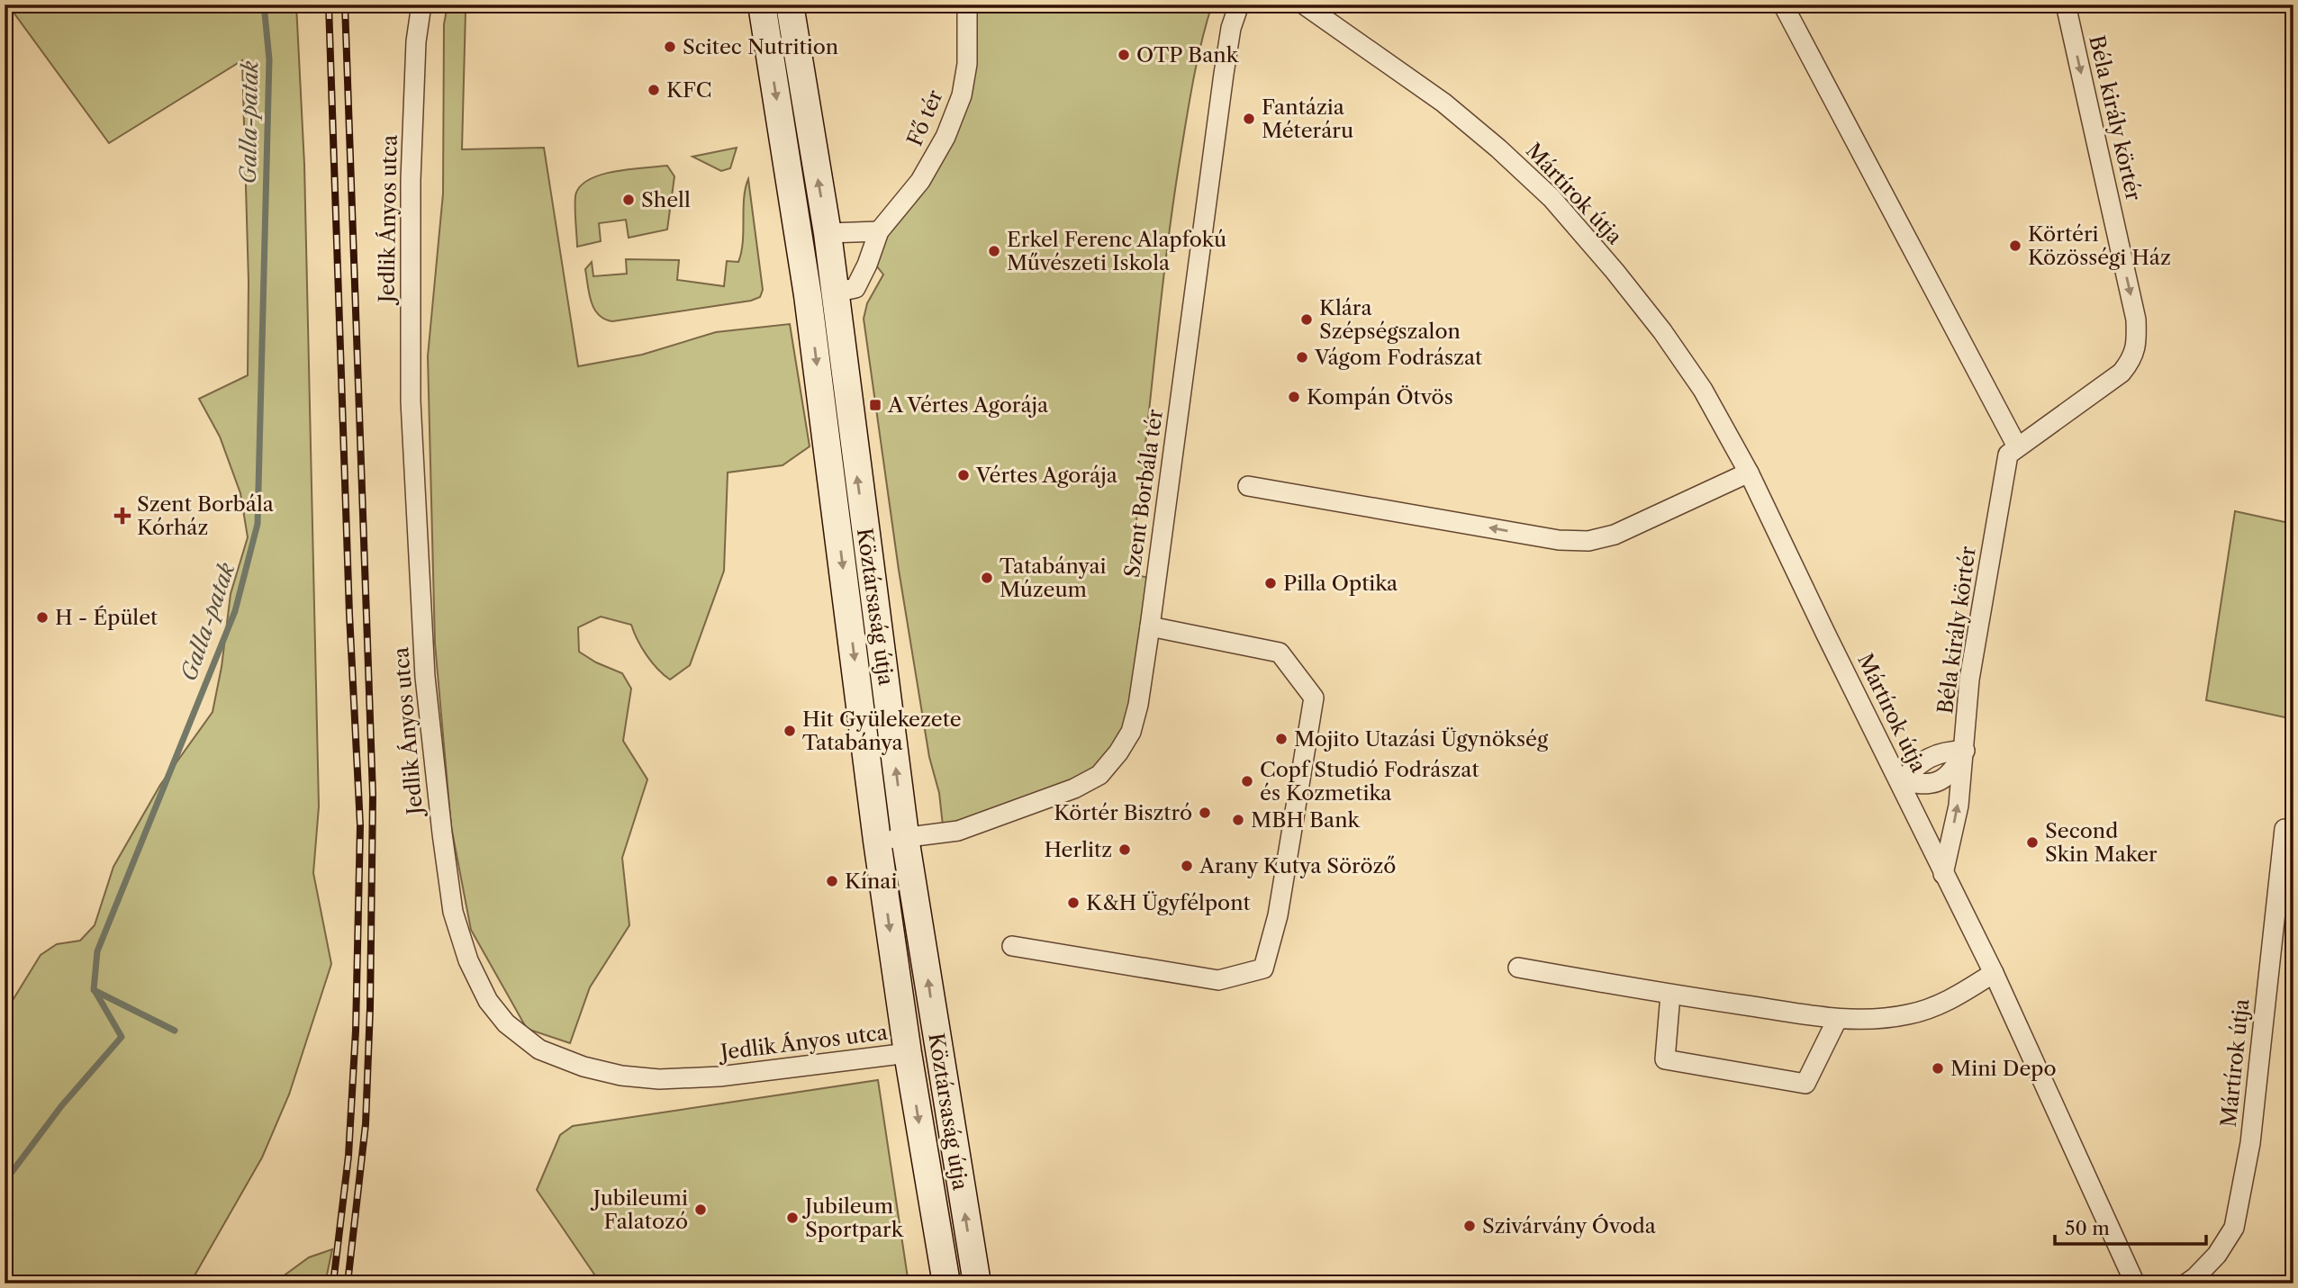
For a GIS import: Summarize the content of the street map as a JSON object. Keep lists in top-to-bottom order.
{
  "streets": {
    "street": [
      "Fő tér",
      "Béla király körtér",
      "Mártírok útja",
      "Jedlik Ányos utca",
      "Szent Borbála tér",
      "Köztársaság útja"
    ]
  },
  "crossings": [
    ["Fő tér", "Köztársaság útja"],
    ["Béla király körtér", "Mártírok útja"],
    ["Jedlik Ányos utca", "Köztársaság útja"],
    ["Szent Borbála tér", "Köztársaság útja"]
  ],
  "water": ["Galla-patak"],
  "places": {
    "other": [
      "Scitec Nutrition",
      "OTP Bank",
      "KFC",
      "Fantázia Méteráru",
      "Shell",
      "Körtéri Közösségi Ház",
      "Erkel Ferenc Alapfokú Művészeti Iskola",
      "Klára Szépségszalon",
      "Vágom Fodrászat",
      "Kompán Ötvös",
      "Vértes Agorája",
      "Tatabányai Múzeum",
      "Pilla Optika",
      "H - Épület",
      "Hit Gyülekezete Tatabánya",
      "Mojito Utazási Ügynökség",
      "Copf Studió Fodrászat és Kozmetika",
      "Körtér Bisztró",
      "MBH Bank",
      "Second Skin Maker",
      "Herlitz",
      "Arany Kutya Söröző",
      "Kínai",
      "K&H Ügyfélpont",
      "Mini Depo",
      "Jubileumi Falatozó",
      "Jubileum Sportpark",
      "Szivárvány Óvoda"
    ],
    "transit": ["A Vértes Agorája"],
    "health": ["Szent Borbála Kórház"]
  },
  "scale_bar": "50 m"
}
